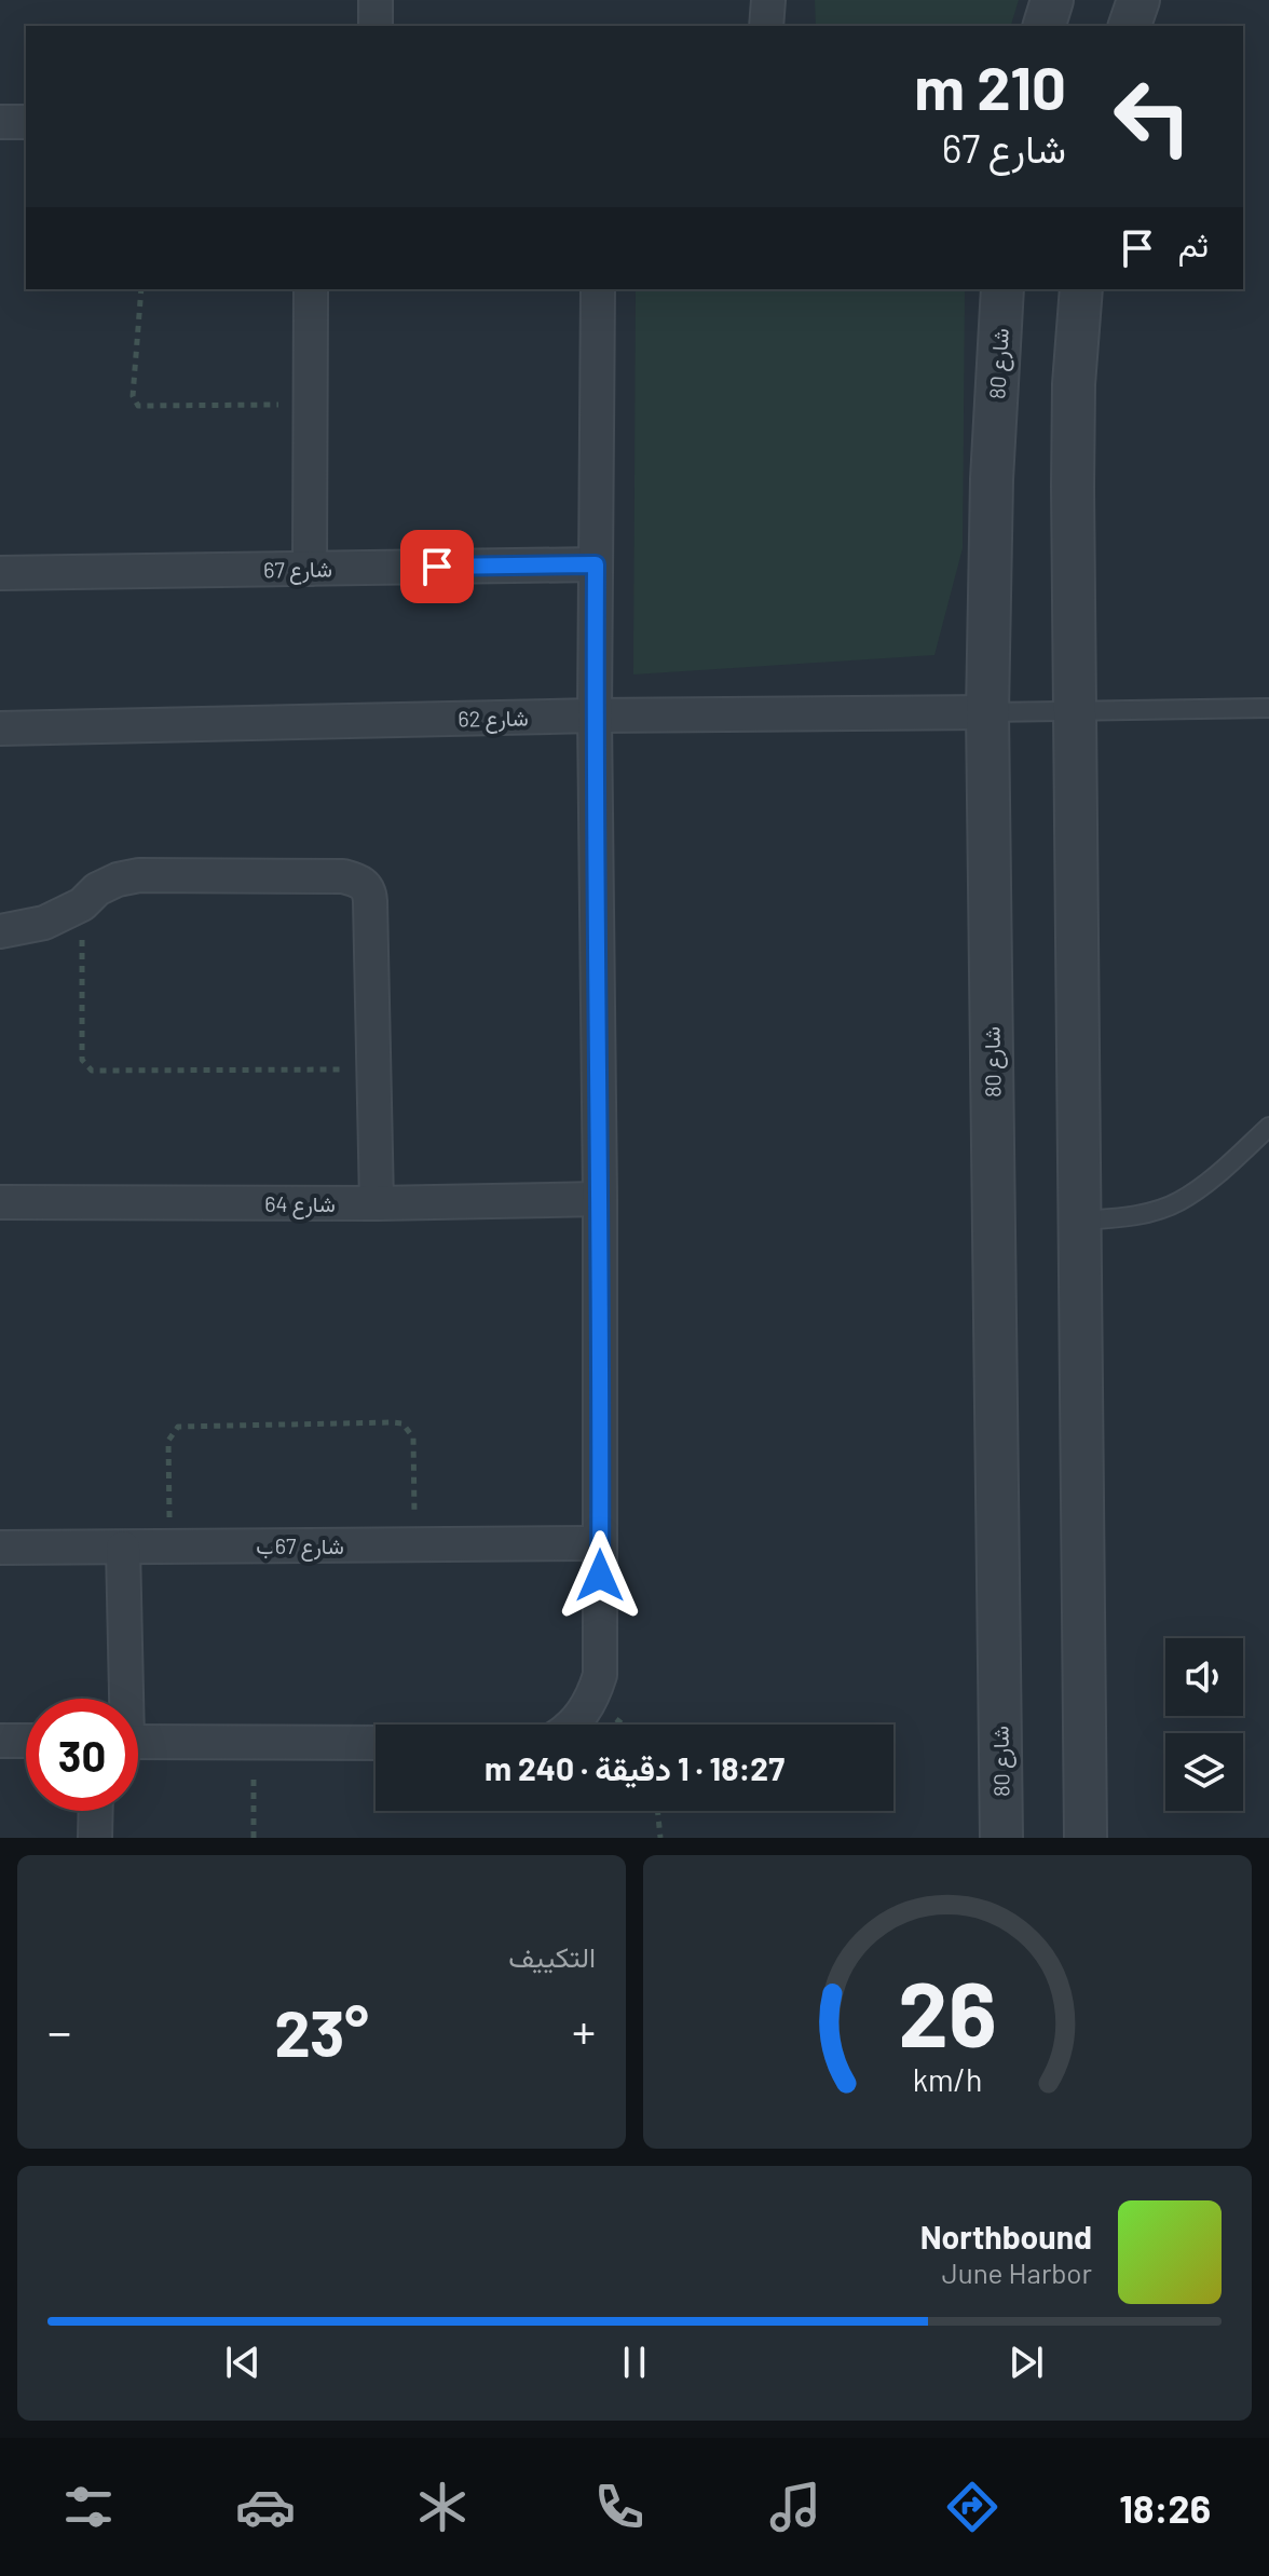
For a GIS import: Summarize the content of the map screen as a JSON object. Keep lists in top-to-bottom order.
{
  "streets": {
    "street": [
      "شارع 80",
      "شارع 67",
      "شارع 62",
      "شارع 64",
      "شارع 67ب"
    ]
  },
  "crossings": [
    ["شارع 80", "شارع 62"]
  ],
  "page": {
    "turn": ["210 m", "شارع 67"],
    "then": "ثم",
    "limit": "30",
    "trip": "18:27 · 1 دقيقة · 240 m",
    "tile": "التكييف",
    "heat": ["−", "23°", "+"],
    "song": ["Northbound", "June Harbor"],
    "tabs": "18:26",
    "gauge": ["26", "km/h"]
  }
}
